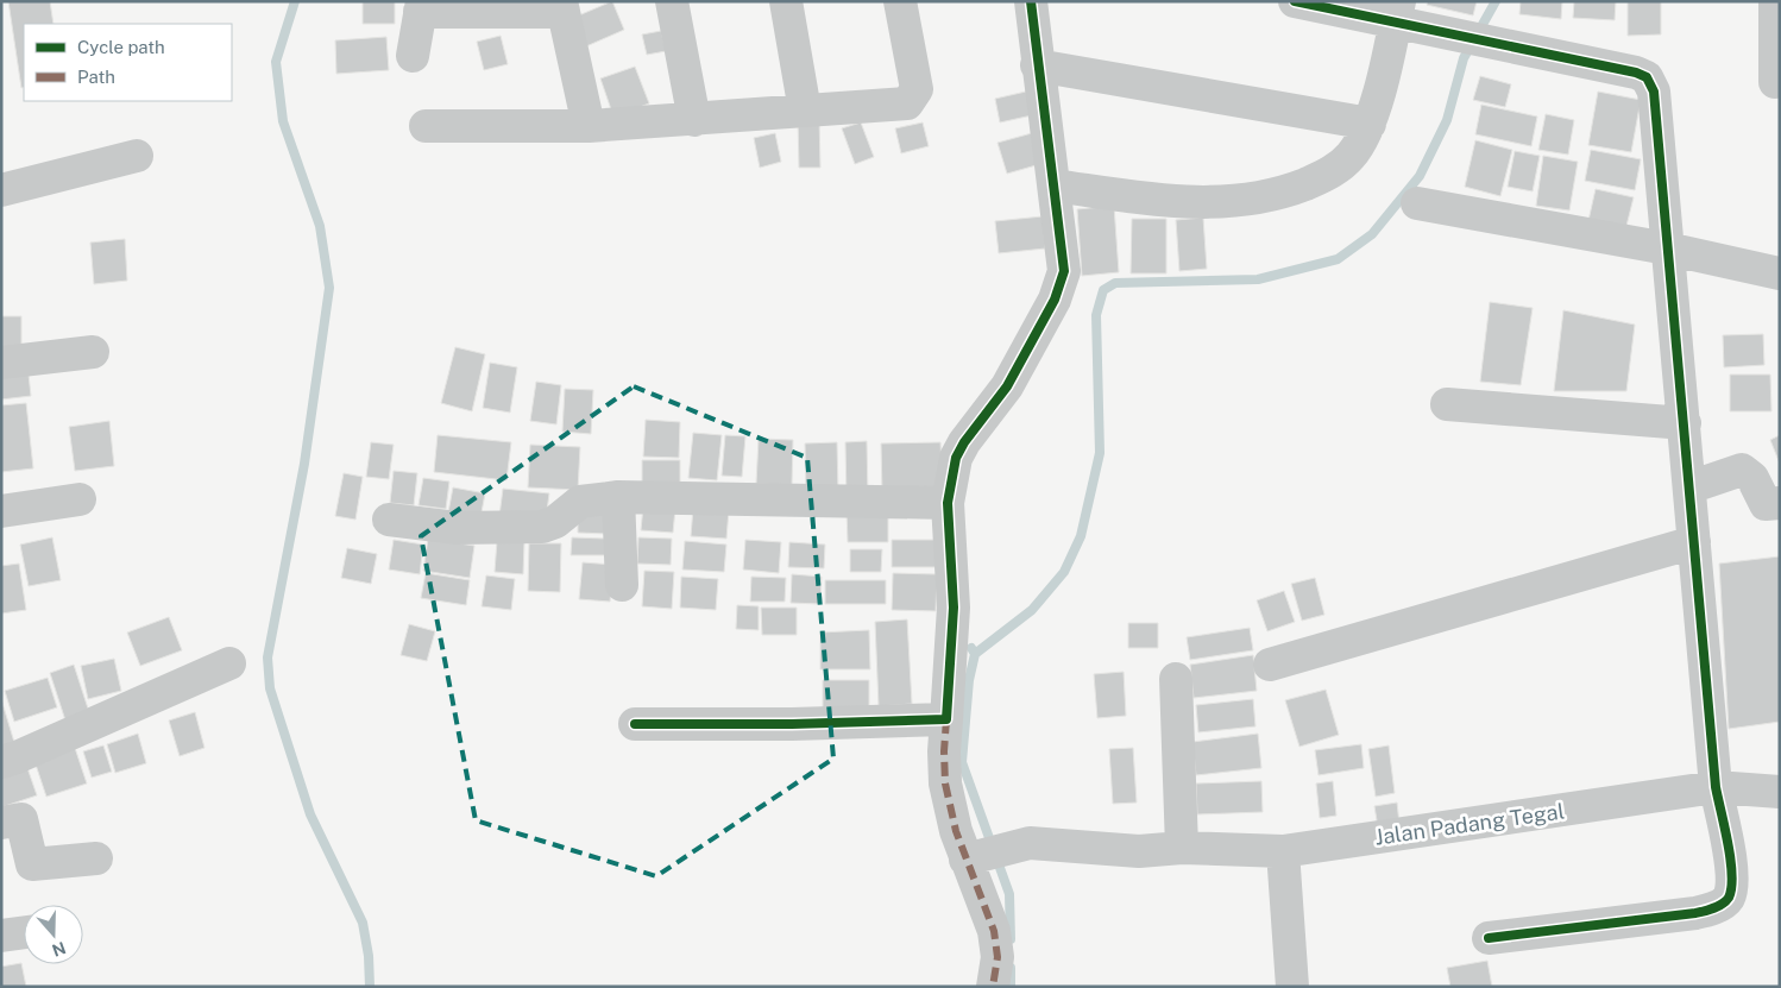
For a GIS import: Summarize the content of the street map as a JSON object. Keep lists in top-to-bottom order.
{
  "streets": {
    "street": ["Jalan Padang Tegal"]
  },
  "legend": ["Cycle path", "Path"],
  "north": "bottom"
}
